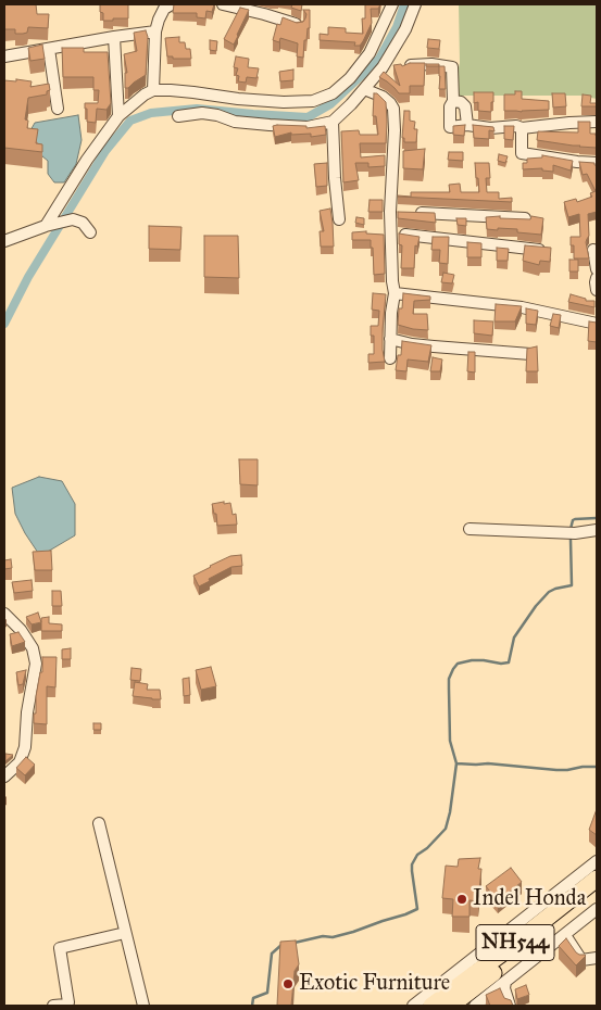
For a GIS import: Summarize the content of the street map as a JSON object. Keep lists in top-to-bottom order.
{
  "streets": {
    "highway": ["NH544"]
  },
  "places": ["Indel Honda", "Exotic Furniture"]
}
